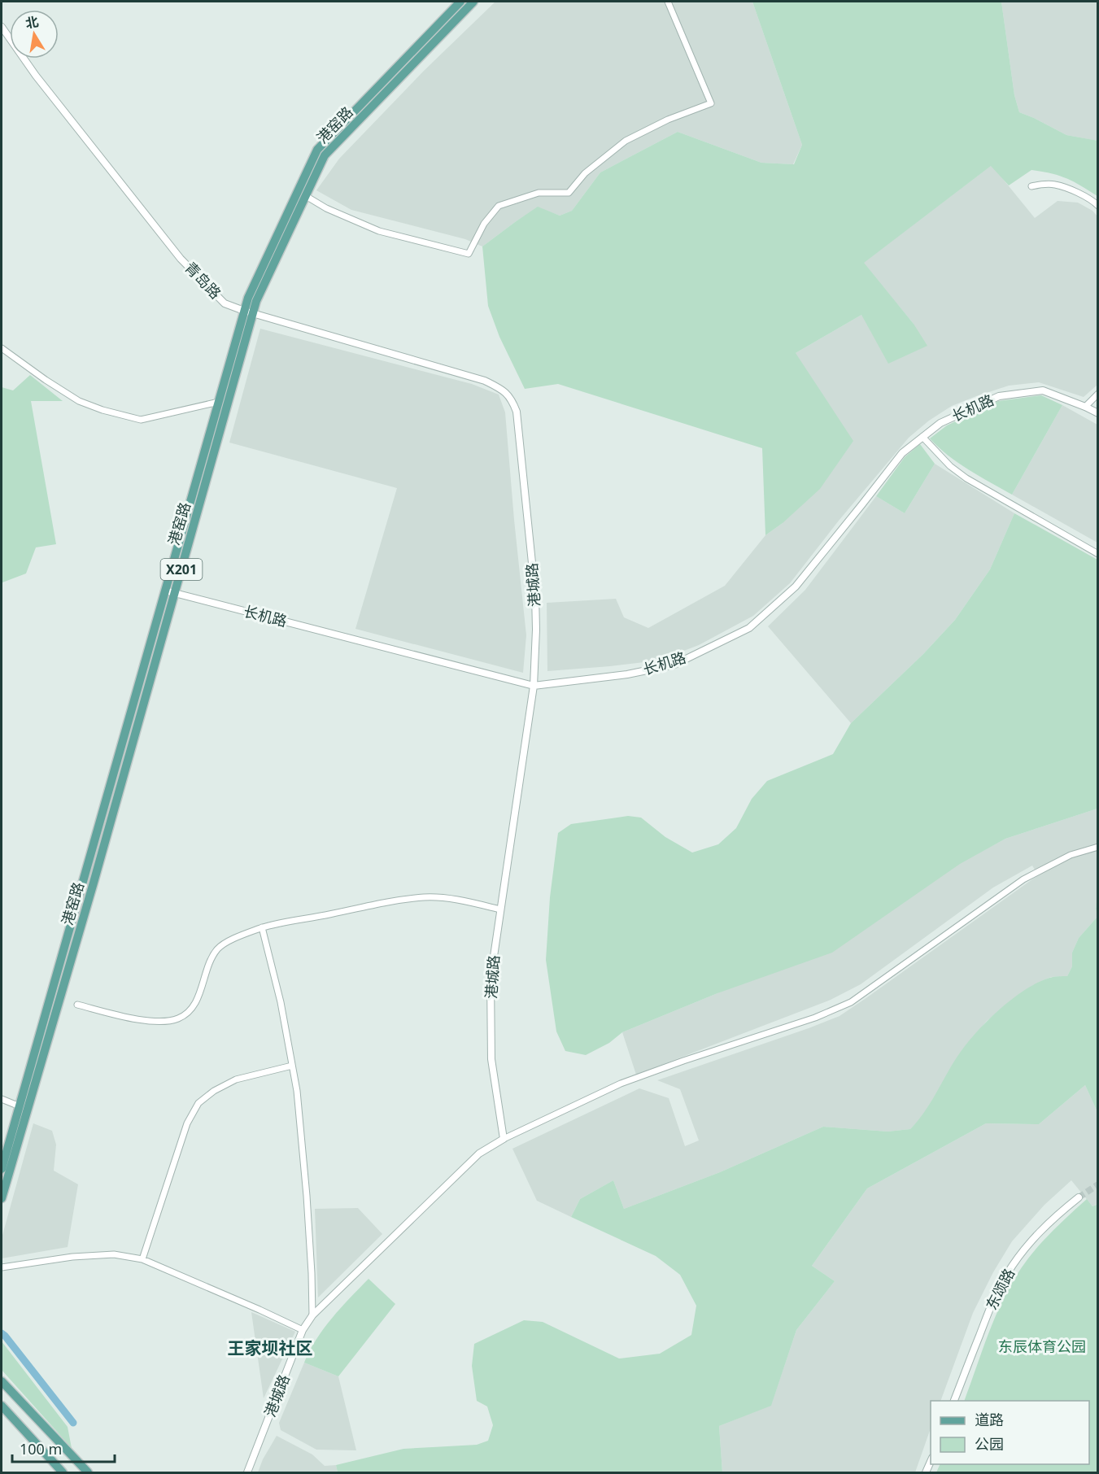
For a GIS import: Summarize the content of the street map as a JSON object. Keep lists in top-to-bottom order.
{
  "streets": {
    "main road": ["港窑路", "X201"],
    "street": [
      "青岛路",
      "长机路",
      "港城路",
      "东颂路"
    ]
  },
  "crossings": [
    ["港窑路", "青岛路"],
    ["港窑路", "长机路"],
    ["青岛路", "港城路"],
    ["长机路", "港城路"]
  ],
  "districts": ["王家坝社区"],
  "parks": ["东辰体育公园"],
  "legend": ["道路", "公园"],
  "scale_bar": "100 m",
  "north": "top"
}
